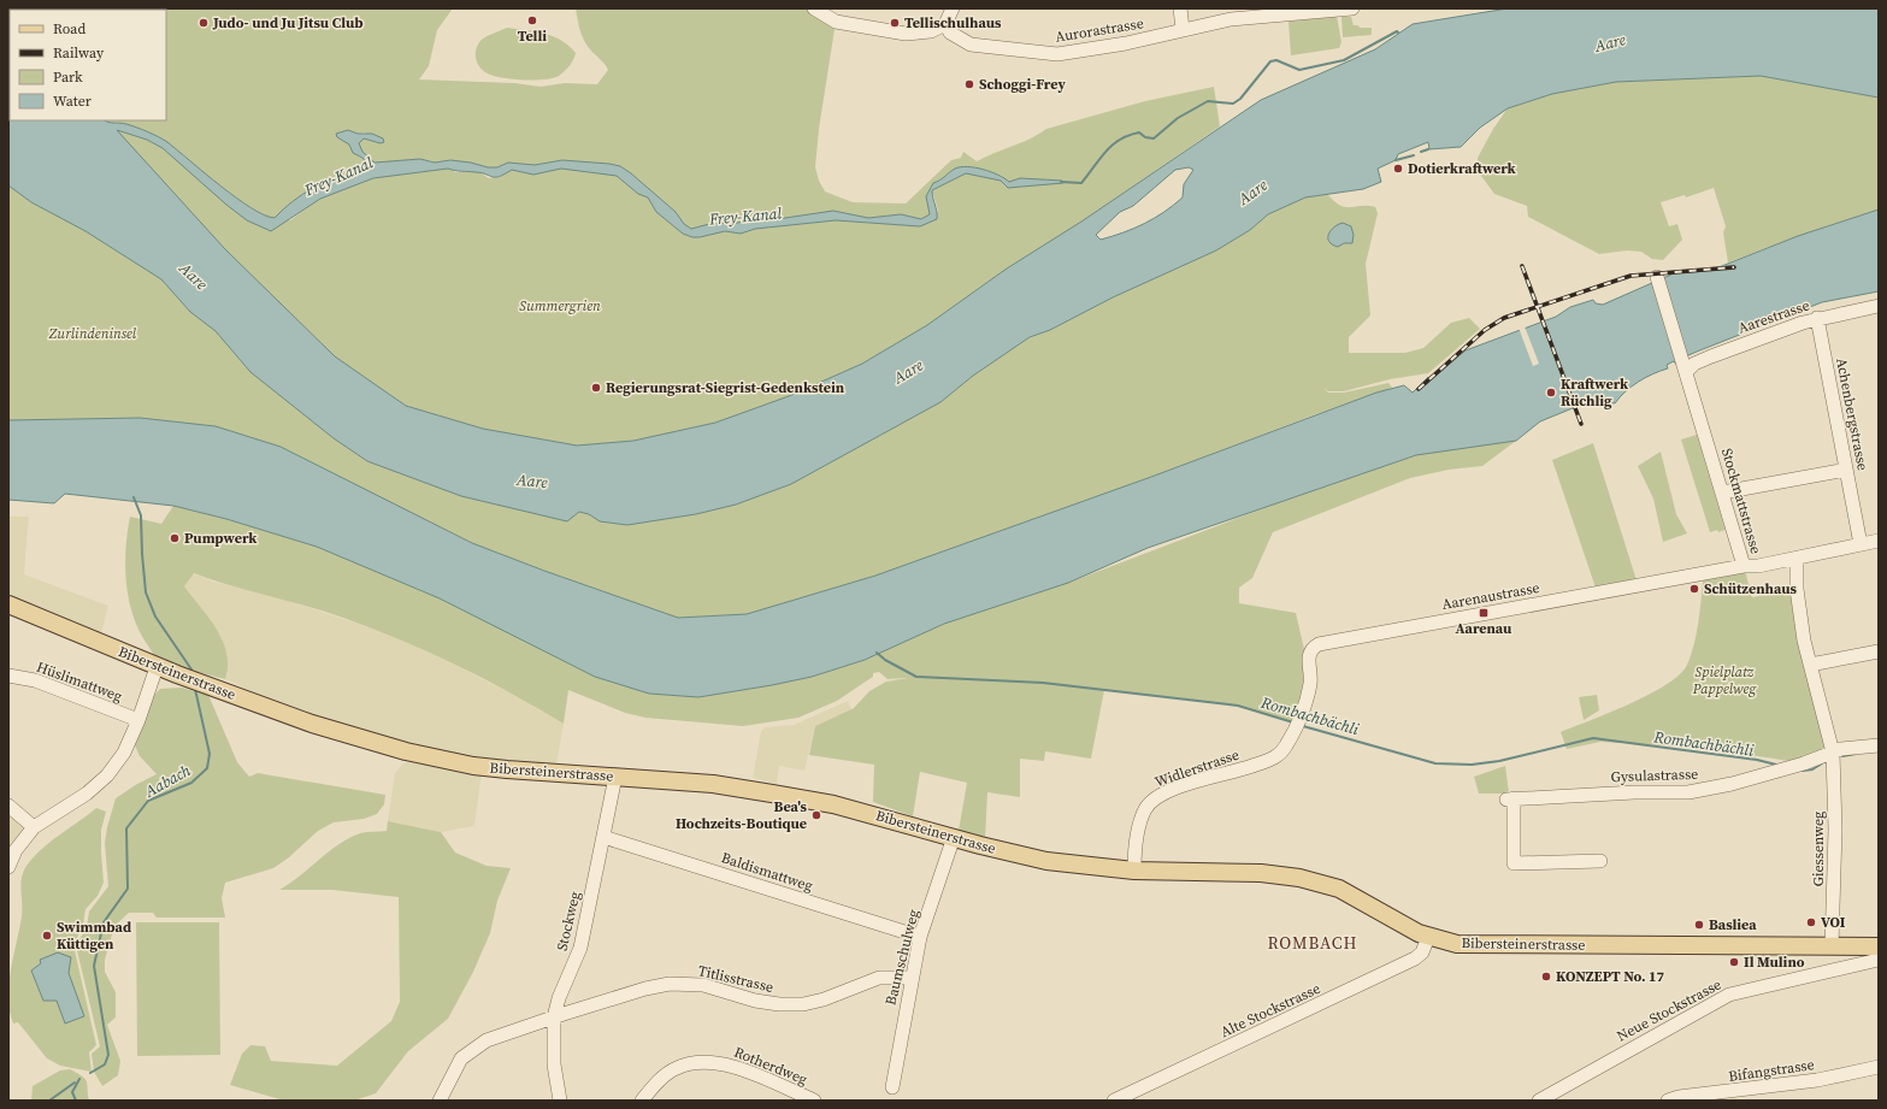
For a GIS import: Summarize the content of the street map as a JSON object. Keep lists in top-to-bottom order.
{
  "streets": {
    "main road": ["Bibersteinerstrasse"],
    "street": [
      "Aurorastrasse",
      "Aarestrasse",
      "Achenbergstrasse",
      "Stockmattstrasse",
      "Aarenaustrasse",
      "Hüslimattweg",
      "Widlerstrasse",
      "Gysulastrasse",
      "Giessenweg",
      "Baldismattweg",
      "Stockweg",
      "Baumschulweg",
      "Titlisstrasse",
      "Alte Stockstrasse",
      "Neue Stockstrasse",
      "Rotherdweg",
      "Bifangstrasse"
    ]
  },
  "crossings": [
    ["Aarestrasse", "Achenbergstrasse"],
    ["Aarestrasse", "Stockmattstrasse"],
    ["Achenbergstrasse", "Stockmattstrasse"],
    ["Stockmattstrasse", "Aarenaustrasse"],
    ["Aarenaustrasse", "Widlerstrasse"],
    ["Bibersteinerstrasse", "Widlerstrasse"],
    ["Bibersteinerstrasse", "Giessenweg"],
    ["Bibersteinerstrasse", "Stockweg"],
    ["Bibersteinerstrasse", "Baumschulweg"],
    ["Bibersteinerstrasse", "Alte Stockstrasse"],
    ["Gysulastrasse", "Giessenweg"],
    ["Baldismattweg", "Stockweg"],
    ["Baldismattweg", "Baumschulweg"],
    ["Stockweg", "Titlisstrasse"],
    ["Baumschulweg", "Titlisstrasse"]
  ],
  "districts": ["ROMBACH"],
  "water": [
    "Aare",
    "Frey-Kanal",
    "Rombachbächli",
    "Aabach"
  ],
  "parks": ["Summergrien", "Zurlindeninsel", "Spielplatz Pappelweg"],
  "places": {
    "other": [
      "Telli",
      "Judo- und Ju Jitsu Club",
      "Tellischulhaus",
      "Schoggi-Frey",
      "Dotierkraftwerk",
      "Regierungsrat-Siegrist-Gedenkstein",
      "Kraftwerk Rüchlig",
      "Pumpwerk",
      "Schützenhaus",
      "Bea's Hochzeits-Boutique",
      "VOI",
      "Basliea",
      "Swimmbad Küttigen",
      "Il Mulino",
      "KONZEPT No. 17"
    ],
    "transit": ["Aarenau"]
  },
  "legend": [
    "Road",
    "Railway",
    "Park",
    "Water"
  ]
}
